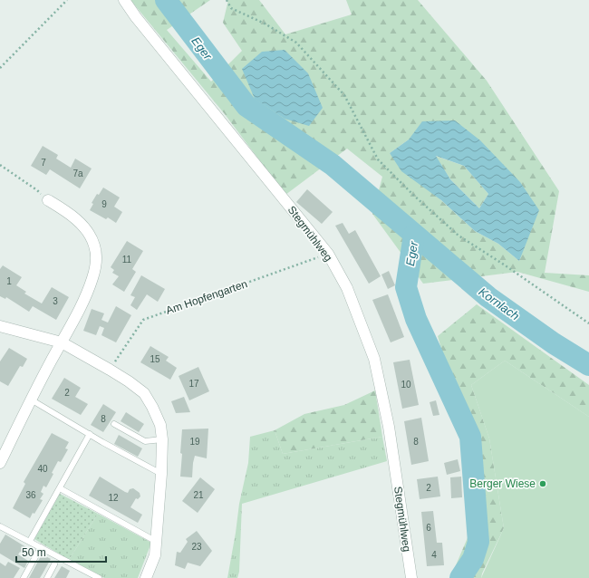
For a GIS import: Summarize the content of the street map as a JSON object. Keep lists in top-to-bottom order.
{
  "streets": {
    "street": ["Stegmühlweg"],
    "path": ["Am Hopfengarten"]
  },
  "crossings": [
    ["Stegmühlweg", "Am Hopfengarten"]
  ],
  "water": ["Eger", "Kornlach"],
  "places": ["Berger Wiese"],
  "house_numbers": [
    "7",
    "7a",
    "9",
    "11",
    "1",
    "3",
    "15",
    "17",
    "10",
    "2",
    "8",
    "19",
    "8",
    "40",
    "2",
    "36",
    "21",
    "12",
    "6",
    "23",
    "4"
  ],
  "scale_bar": "50 m"
}
